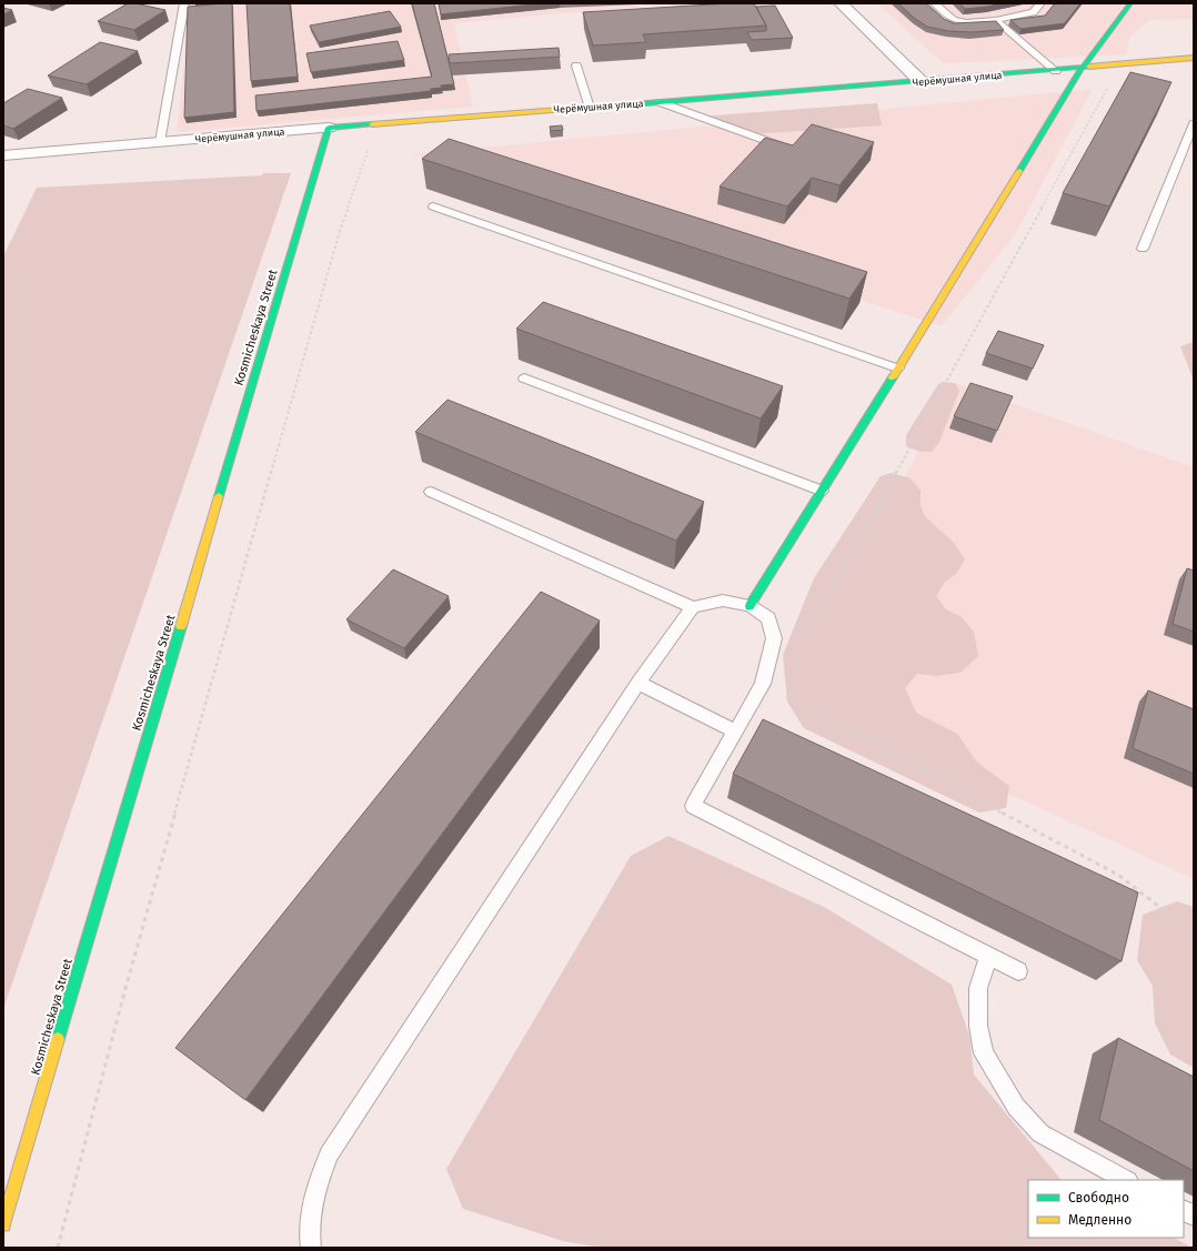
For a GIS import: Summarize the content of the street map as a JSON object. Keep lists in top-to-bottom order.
{
  "streets": {
    "street": ["Черёмушная улица", "Kosmicheskaya Street"]
  },
  "crossings": [
    ["Черёмушная улица", "Kosmicheskaya Street"]
  ],
  "legend": ["Свободно", "Медленно"]
}
